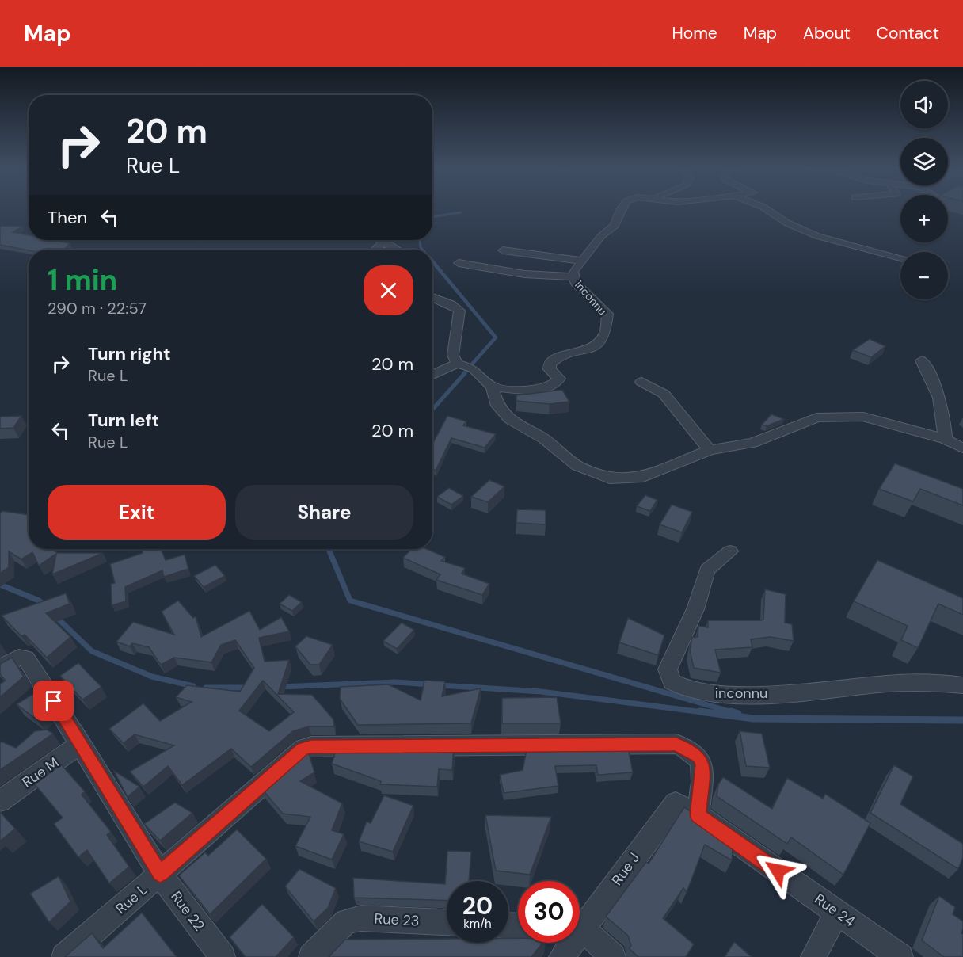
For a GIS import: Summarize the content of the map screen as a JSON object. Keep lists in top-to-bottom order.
{
  "streets": {
    "street": [
      "inconnu",
      "Rue M",
      "Rue J",
      "Rue L",
      "Rue 24",
      "Rue 22",
      "Rue 23"
    ]
  },
  "crossings": [
    ["Rue M", "Rue 22"],
    ["Rue J", "Rue L"],
    ["Rue J", "Rue 24"],
    ["Rue L", "Rue 24"],
    ["Rue L", "Rue 22"]
  ],
  "page": {
    "header": "Map",
    "nav": [
      "Home",
      "Map",
      "About",
      "Contact"
    ],
    "map_buttons": ["+", "−"],
    "turn": ["20 m", "Rue L"],
    "then": "Then",
    "heading": ["1 min", "290 m · 22:57"],
    "list": [
      {
        "name": "Turn right",
        "note": "Rue L",
        "value": "20 m"
      },
      {
        "name": "Turn left",
        "note": "Rue L",
        "value": "20 m"
      }
    ],
    "buttons": ["Exit", "Share"],
    "speed": "20 km/h",
    "limit": "30"
  }
}
